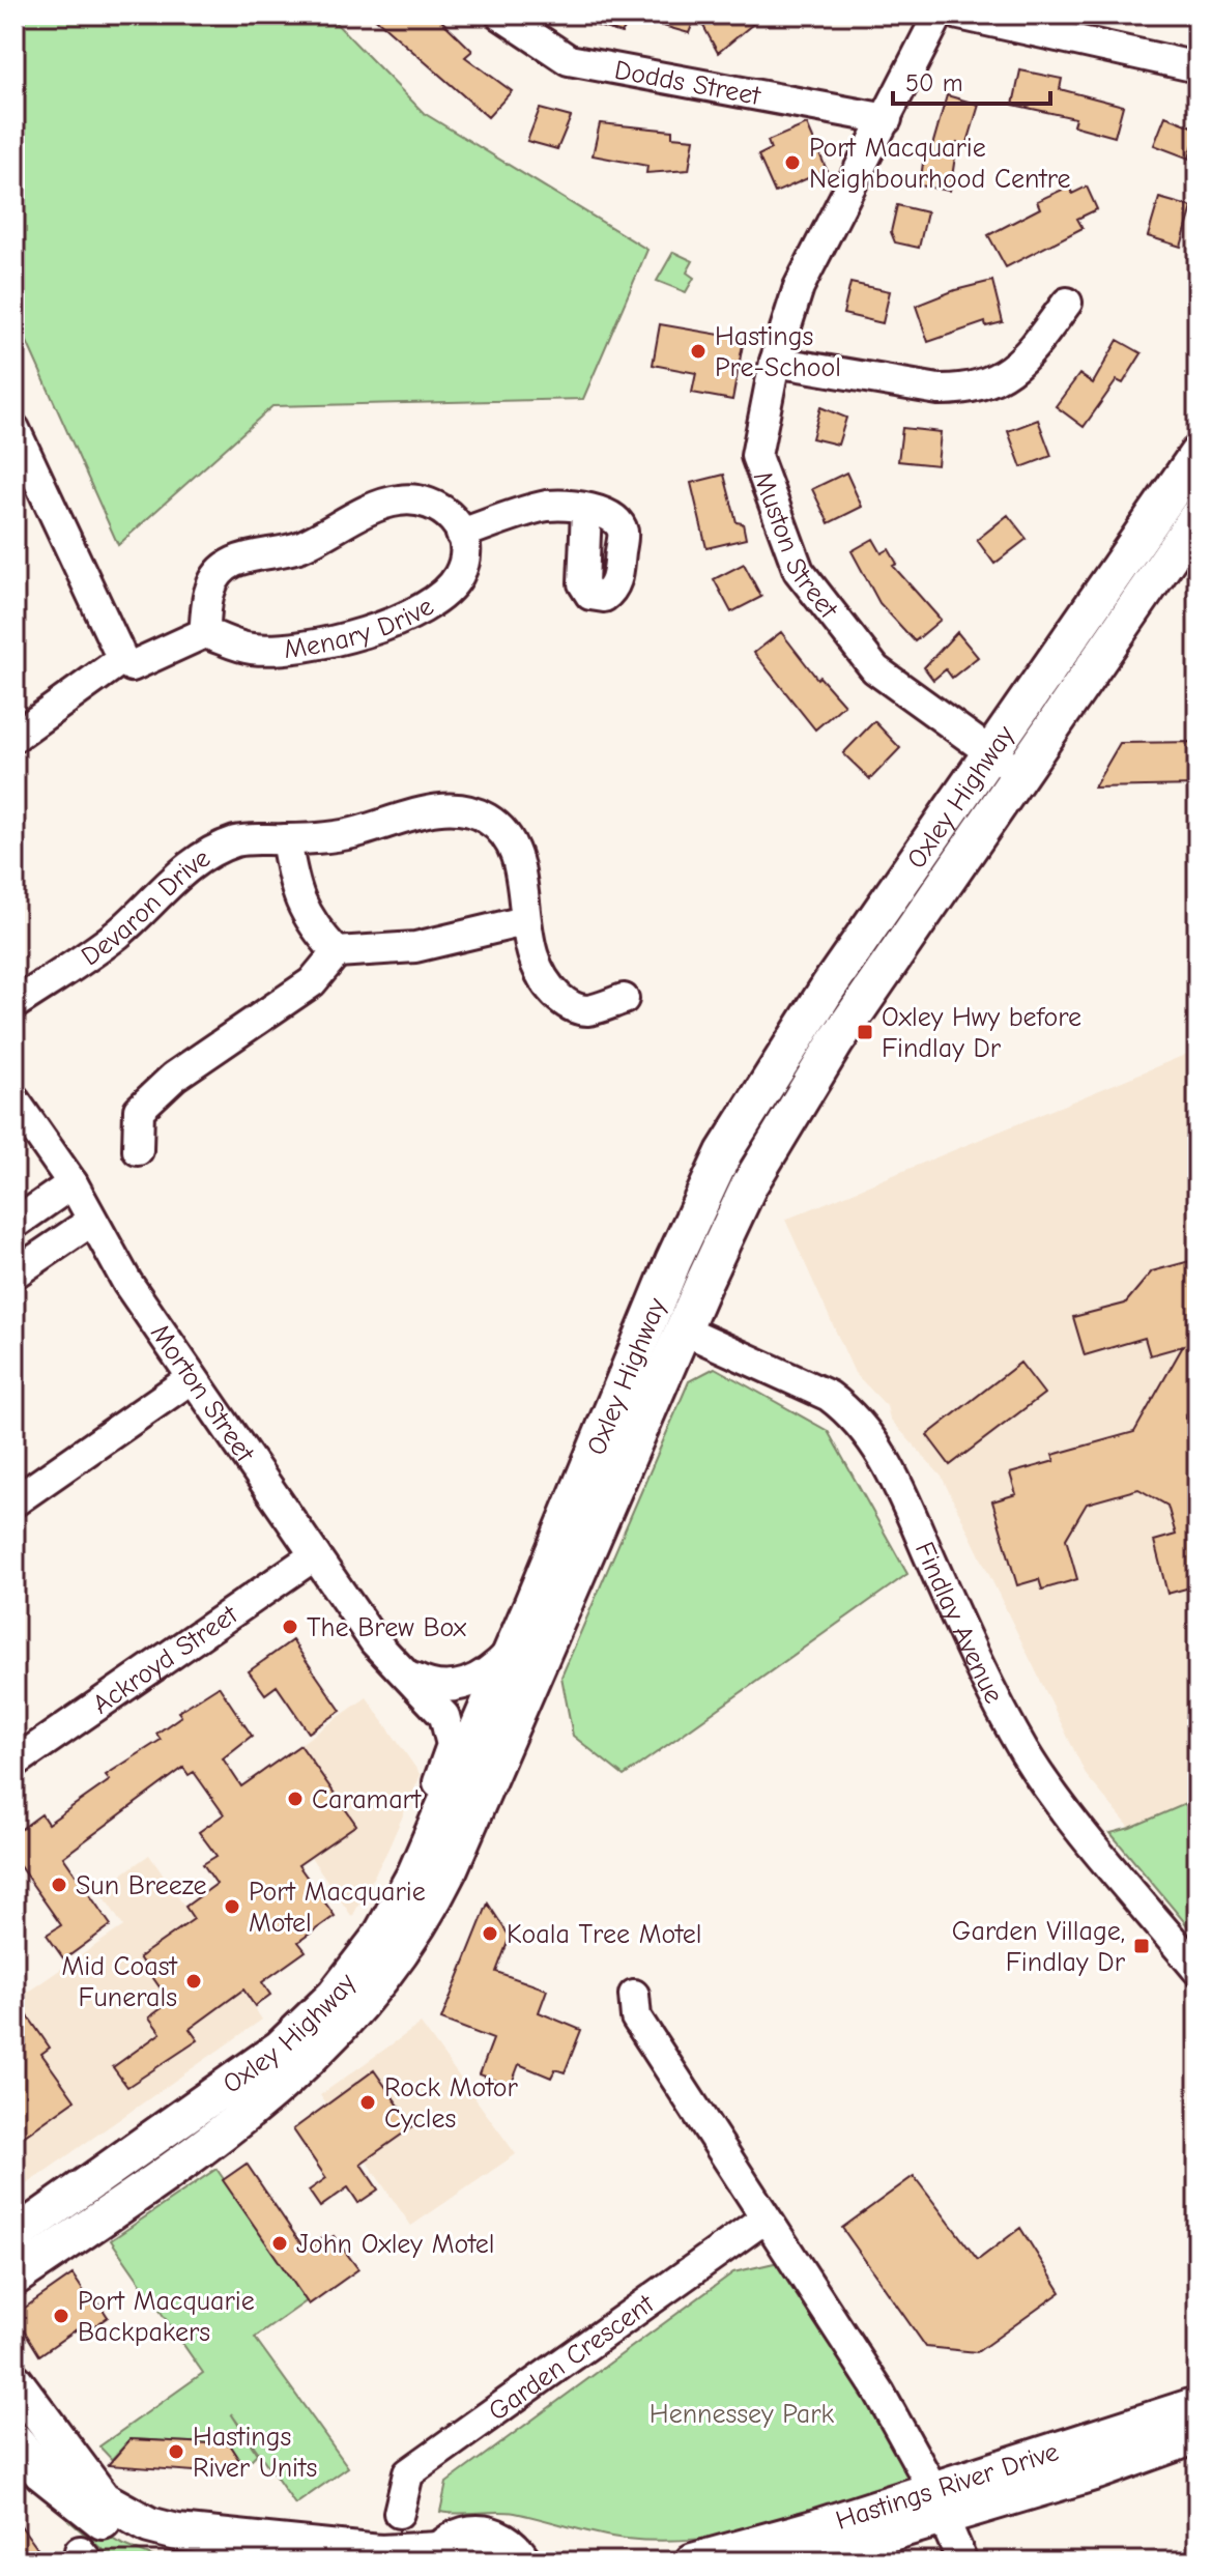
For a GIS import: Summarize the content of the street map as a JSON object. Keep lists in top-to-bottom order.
{
  "streets": {
    "main road": ["Oxley Highway", "Hastings River Drive"],
    "street": [
      "Dodds Street",
      "Muston Street",
      "Menary Drive",
      "Devaron Drive",
      "Morton Street",
      "Findlay Avenue",
      "Ackroyd Street",
      "Garden Crescent"
    ]
  },
  "crossings": [
    ["Dodds Street", "Muston Street"],
    ["Muston Street", "Oxley Highway"],
    ["Oxley Highway", "Morton Street"],
    ["Oxley Highway", "Findlay Avenue"],
    ["Morton Street", "Ackroyd Street"]
  ],
  "parks": ["Hennessey Park"],
  "places": {
    "other": [
      "Port Macquarie Neighbourhood Centre",
      "Hastings Pre-School",
      "The Brew Box",
      "Caramart",
      "Sun Breeze",
      "Port Macquarie Motel",
      "Koala Tree Motel",
      "Mid Coast Funerals",
      "Rock Motor Cycles",
      "John Oxley Motel",
      "Port Macquarie Backpakers",
      "Hastings River Units"
    ],
    "transit": ["Oxley Hwy before Findlay Dr", "Garden Village, Findlay Dr"]
  },
  "scale_bar": "50 m"
}
